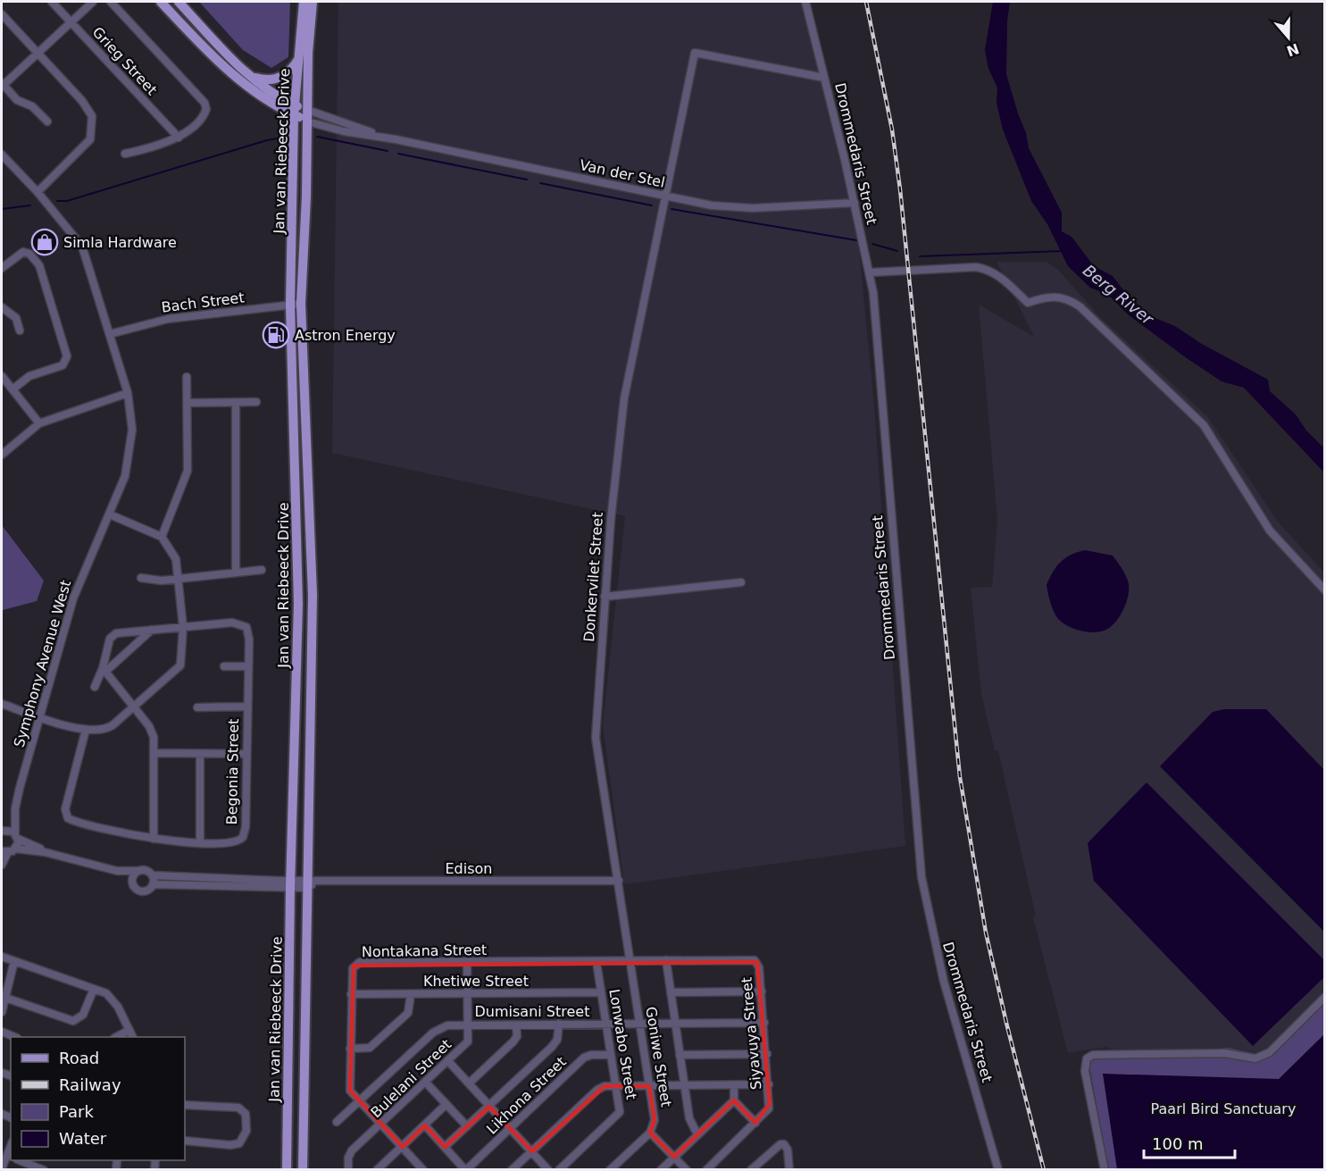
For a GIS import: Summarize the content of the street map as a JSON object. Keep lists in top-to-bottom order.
{
  "streets": {
    "main road": ["Jan van Riebeeck Drive", "Van der Stel"],
    "street": [
      "Grieg Street",
      "Drommedaris Street",
      "Bach Street",
      "Donkervilet Street",
      "Symphony Avenue West",
      "Begonia Street",
      "Edison",
      "Nontakana Street",
      "Khetiwe Street",
      "Dumisani Street",
      "Siyavuya Street",
      "Lonwabo Street",
      "Goniwe Street",
      "Bulelani Street",
      "Likhona Street"
    ]
  },
  "crossings": [
    ["Jan van Riebeeck Drive", "Van der Stel"],
    ["Jan van Riebeeck Drive", "Bach Street"],
    ["Jan van Riebeeck Drive", "Edison"],
    ["Drommedaris Street", "Van der Stel"],
    ["Drommedaris Street", "Donkervilet Street"],
    ["Van der Stel", "Donkervilet Street"],
    ["Bach Street", "Symphony Avenue West"],
    ["Donkervilet Street", "Edison"],
    ["Donkervilet Street", "Nontakana Street"],
    ["Donkervilet Street", "Siyavuya Street"],
    ["Donkervilet Street", "Goniwe Street"],
    ["Nontakana Street", "Khetiwe Street"],
    ["Nontakana Street", "Dumisani Street"],
    ["Nontakana Street", "Siyavuya Street"],
    ["Nontakana Street", "Lonwabo Street"],
    ["Nontakana Street", "Goniwe Street"],
    ["Nontakana Street", "Bulelani Street"],
    ["Khetiwe Street", "Lonwabo Street"],
    ["Khetiwe Street", "Bulelani Street"],
    ["Dumisani Street", "Siyavuya Street"],
    ["Dumisani Street", "Lonwabo Street"],
    ["Dumisani Street", "Goniwe Street"],
    ["Dumisani Street", "Bulelani Street"],
    ["Siyavuya Street", "Goniwe Street"],
    ["Lonwabo Street", "Likhona Street"]
  ],
  "water": ["Berg River"],
  "parks": ["Paarl Bird Sanctuary"],
  "places": {
    "shop": ["Simla Hardware"],
    "fuel station": ["Astron Energy"]
  },
  "legend": [
    "Road",
    "Railway",
    "Park",
    "Water"
  ],
  "scale_bar": "100 m",
  "north": "bottom"
}
